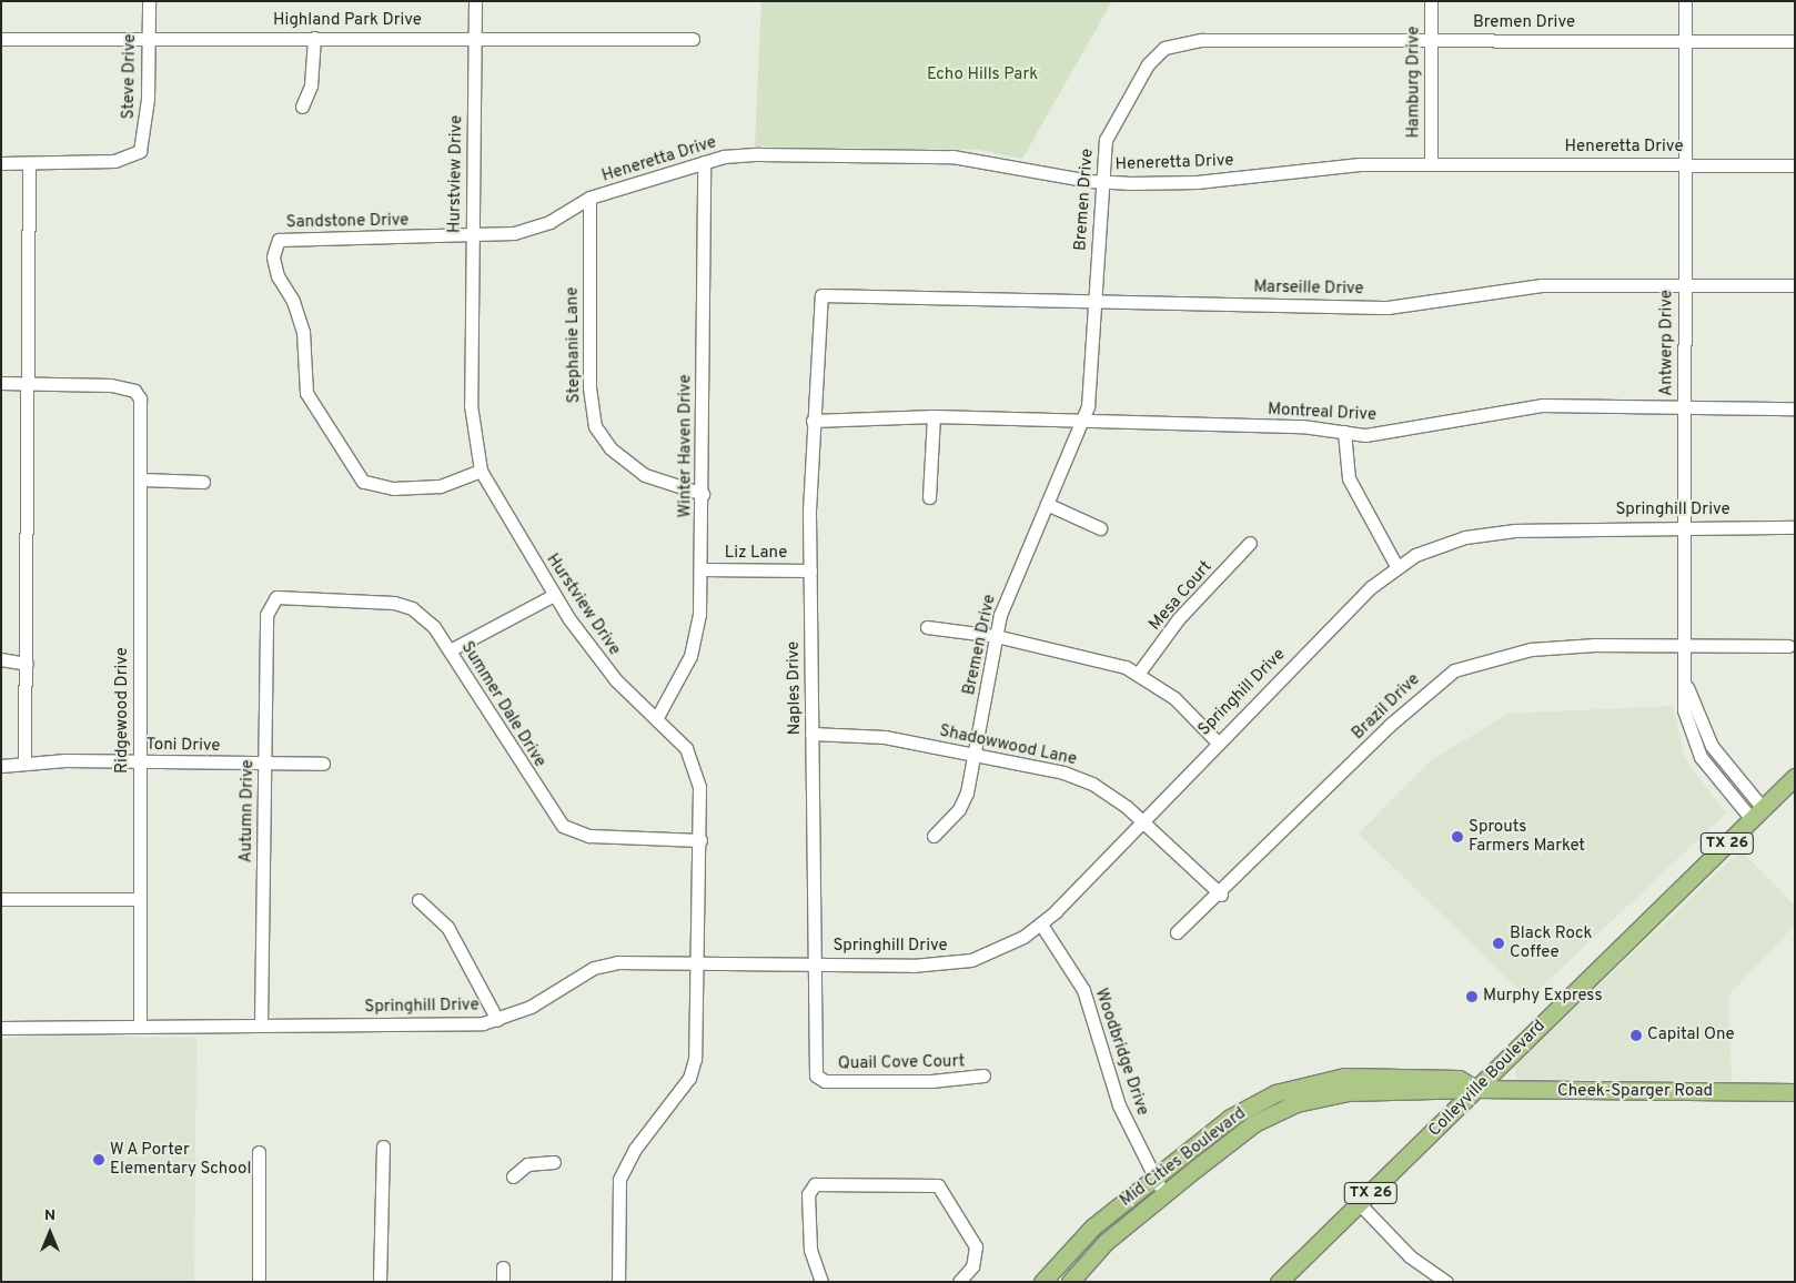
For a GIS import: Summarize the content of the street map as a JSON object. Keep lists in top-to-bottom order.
{
  "streets": {
    "main road": [
      "TX 26",
      "Colleyville Boulevard",
      "Cheek-Sparger Road",
      "Mid Cities Boulevard"
    ],
    "street": [
      "Highland Park Drive",
      "Bremen Drive",
      "Steve Drive",
      "Hamburg Drive",
      "Heneretta Drive",
      "Hurstview Drive",
      "Sandstone Drive",
      "Marseille Drive",
      "Antwerp Drive",
      "Stephanie Lane",
      "Montreal Drive",
      "Winter Haven Drive",
      "Springhill Drive",
      "Liz Lane",
      "Mesa Court",
      "Naples Drive",
      "Summer Dale Drive",
      "Brazil Drive",
      "Ridgewood Drive",
      "Toni Drive",
      "Shadowwood Lane",
      "Autumn Drive",
      "Woodbridge Drive",
      "Quail Cove Court"
    ]
  },
  "crossings": [
    ["Highland Park Drive", "Steve Drive"],
    ["Highland Park Drive", "Hurstview Drive"],
    ["Bremen Drive", "Hamburg Drive"],
    ["Bremen Drive", "Heneretta Drive"],
    ["Bremen Drive", "Marseille Drive"],
    ["Bremen Drive", "Antwerp Drive"],
    ["Bremen Drive", "Montreal Drive"],
    ["Bremen Drive", "Shadowwood Lane"],
    ["Hamburg Drive", "Heneretta Drive"],
    ["Heneretta Drive", "Hurstview Drive"],
    ["Heneretta Drive", "Sandstone Drive"],
    ["Heneretta Drive", "Antwerp Drive"],
    ["Heneretta Drive", "Stephanie Lane"],
    ["Heneretta Drive", "Winter Haven Drive"],
    ["Hurstview Drive", "Sandstone Drive"],
    ["Hurstview Drive", "Winter Haven Drive"],
    ["Hurstview Drive", "Springhill Drive"],
    ["Hurstview Drive", "Summer Dale Drive"],
    ["Marseille Drive", "Antwerp Drive"],
    ["Marseille Drive", "Naples Drive"],
    ["Antwerp Drive", "Montreal Drive"],
    ["Antwerp Drive", "Springhill Drive"],
    ["Antwerp Drive", "Brazil Drive"],
    ["Antwerp Drive", "Colleyville Boulevard"],
    ["Stephanie Lane", "Winter Haven Drive"],
    ["Montreal Drive", "Naples Drive"],
    ["Winter Haven Drive", "Liz Lane"],
    ["Springhill Drive", "Naples Drive"],
    ["Springhill Drive", "Ridgewood Drive"],
    ["Springhill Drive", "Shadowwood Lane"],
    ["Springhill Drive", "Autumn Drive"],
    ["Springhill Drive", "Woodbridge Drive"],
    ["Liz Lane", "Naples Drive"],
    ["Naples Drive", "Shadowwood Lane"],
    ["Naples Drive", "Quail Cove Court"],
    ["Summer Dale Drive", "Autumn Drive"],
    ["Brazil Drive", "Shadowwood Lane"],
    ["Ridgewood Drive", "Toni Drive"],
    ["Toni Drive", "Autumn Drive"],
    ["Woodbridge Drive", "Mid Cities Boulevard"],
    ["Colleyville Boulevard", "Cheek-Sparger Road"],
    ["Colleyville Boulevard", "Mid Cities Boulevard"],
    ["Cheek-Sparger Road", "Mid Cities Boulevard"]
  ],
  "parks": ["Echo Hills Park"],
  "places": [
    "Sprouts Farmers Market",
    "Black Rock Coffee",
    "Murphy Express",
    "Capital One",
    "W A Porter Elementary School"
  ],
  "north": "top"
}
